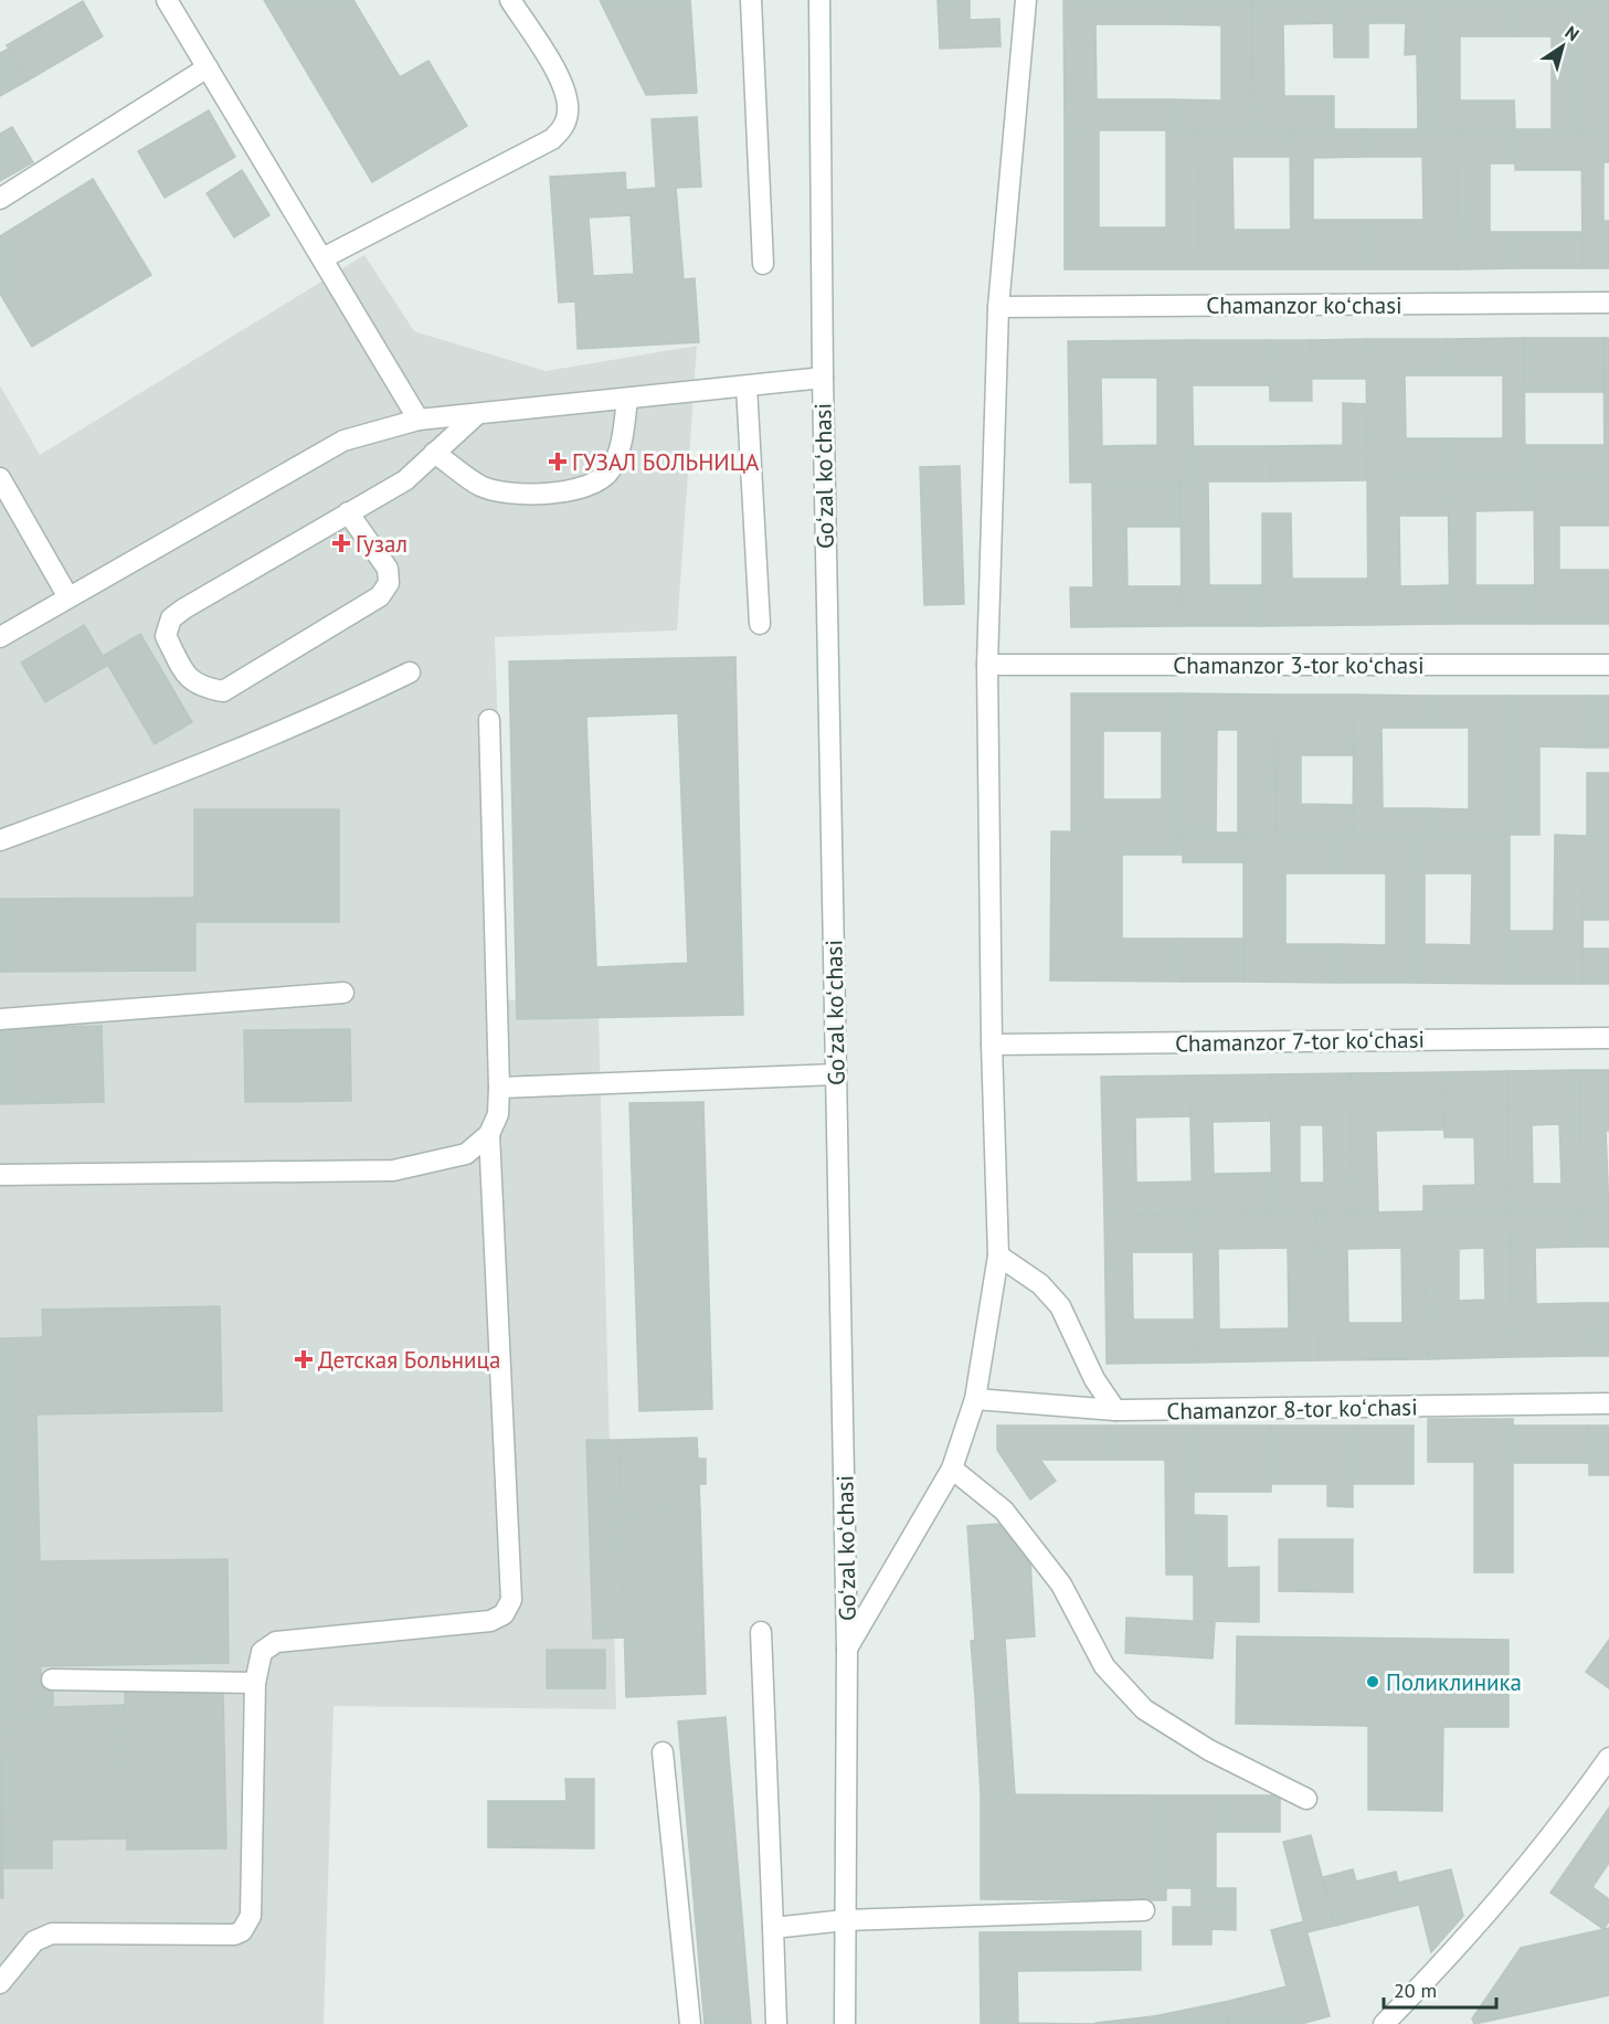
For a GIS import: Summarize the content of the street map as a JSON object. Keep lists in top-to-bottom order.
{
  "streets": {
    "street": [
      "Chamanzor koʻchasi",
      "Goʻzal koʻchasi",
      "Chamanzor 3-tor koʻchasi",
      "Chamanzor 7-tor koʻchasi",
      "Chamanzor 8-tor koʻchasi"
    ]
  },
  "places": {
    "health": ["ГУЗАЛ БОЛЬНИЦА", "Гузал", "Детская Больница"],
    "other": ["Поликлиника"]
  },
  "scale_bar": "20 m",
  "north": "top right"
}
